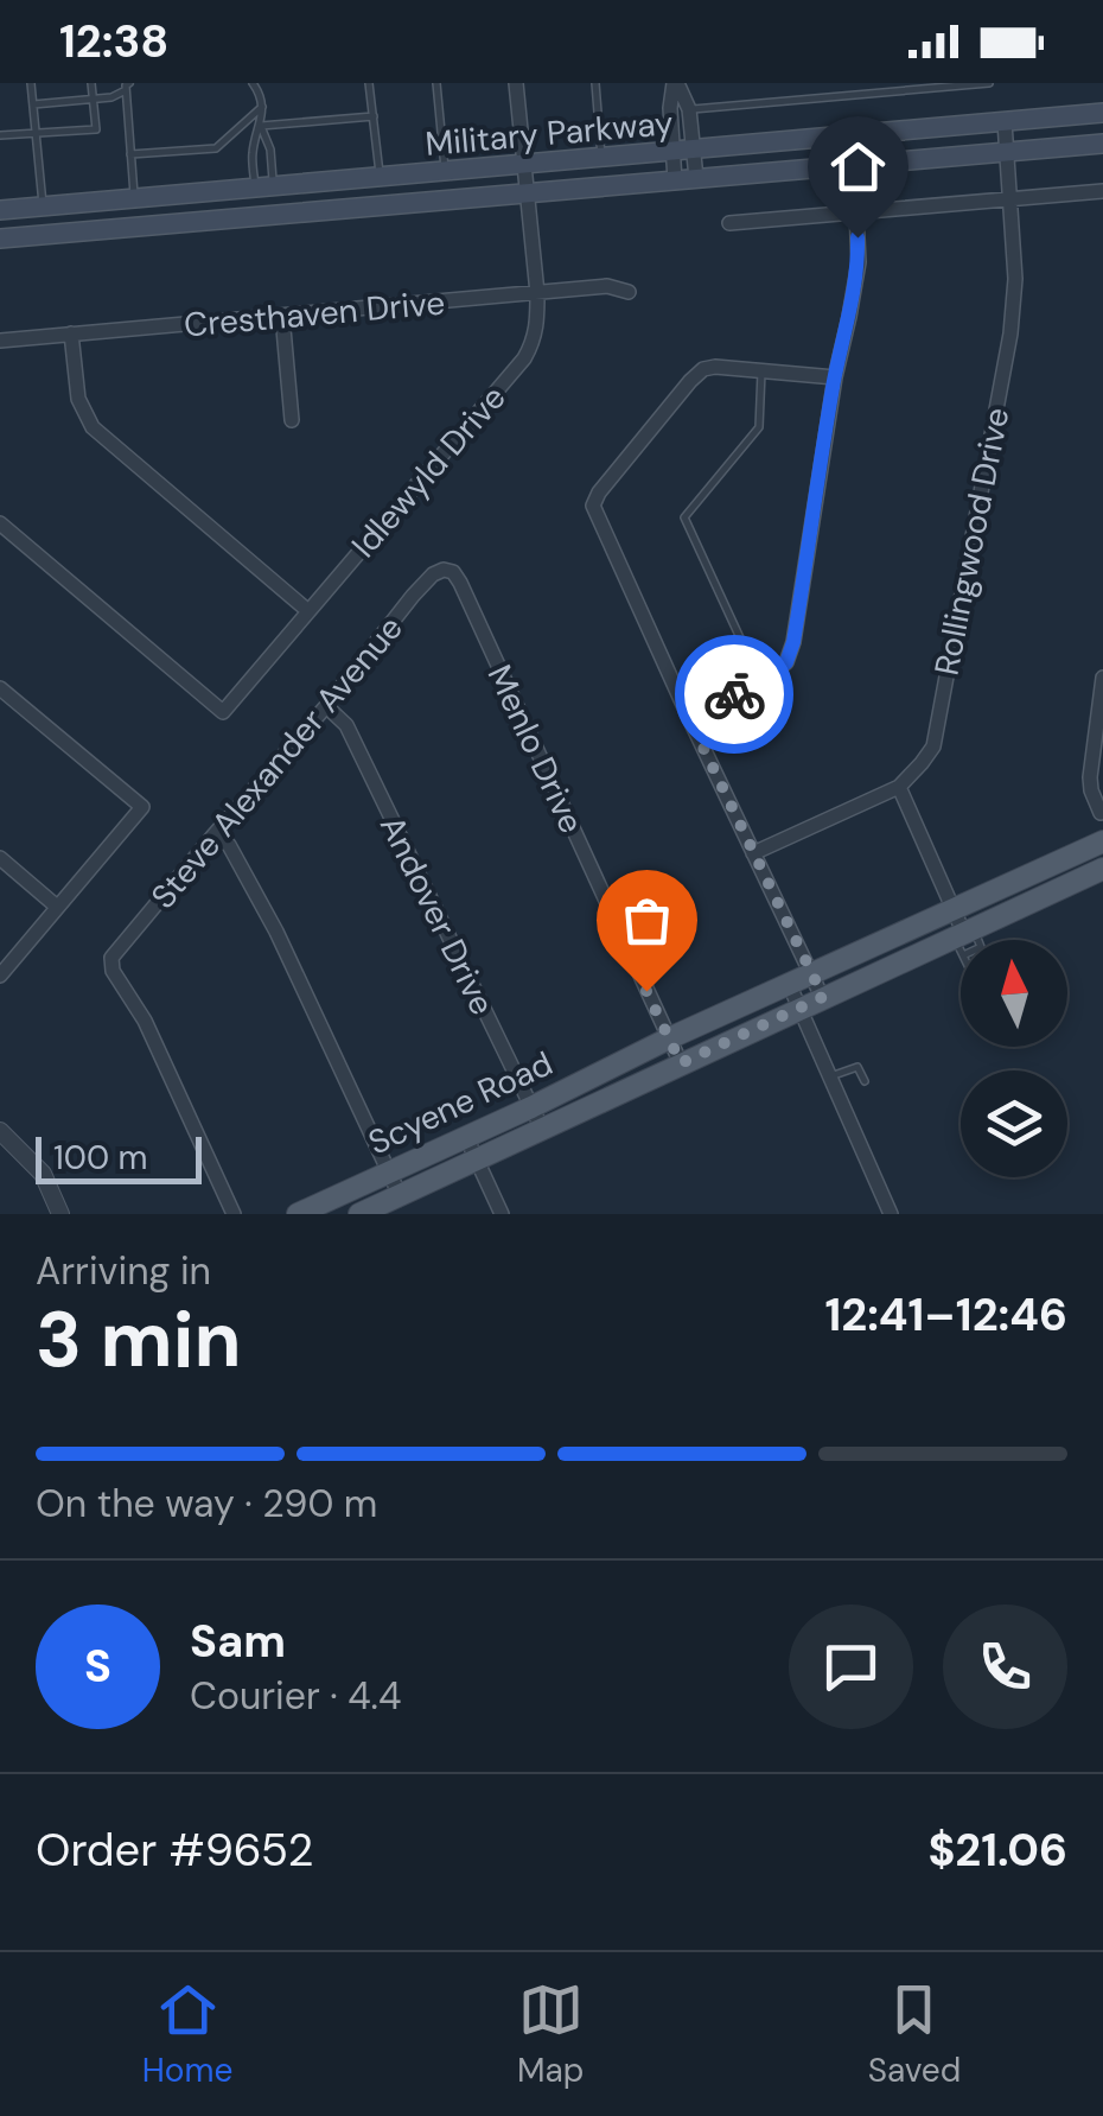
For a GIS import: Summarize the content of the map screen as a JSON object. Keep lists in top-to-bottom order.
{
  "streets": {
    "main road": ["Military Parkway", "Scyene Road"],
    "street": [
      "Cresthaven Drive",
      "Idlewyld Drive",
      "Rollingwood Drive",
      "Menlo Drive",
      "Steve Alexander Avenue",
      "Andover Drive"
    ]
  },
  "crossings": [
    ["Military Parkway", "Idlewyld Drive"],
    ["Military Parkway", "Rollingwood Drive"],
    ["Cresthaven Drive", "Idlewyld Drive"],
    ["Menlo Drive", "Steve Alexander Avenue"],
    ["Menlo Drive", "Scyene Road"],
    ["Steve Alexander Avenue", "Andover Drive"],
    ["Andover Drive", "Scyene Road"]
  ],
  "scale_bar": "100 m",
  "north": "top",
  "page": {
    "status": "12:38",
    "scale": "100 m",
    "heading": ["3 min", "Arriving in", "12:41–12:46"],
    "panel": [
      "Sam",
      "Courier · 4.4",
      "Order #9652",
      "$21.06"
    ],
    "bar": "On the way · 290 m",
    "round": "S",
    "tabs": ["Home", "Map", "Saved"]
  }
}
